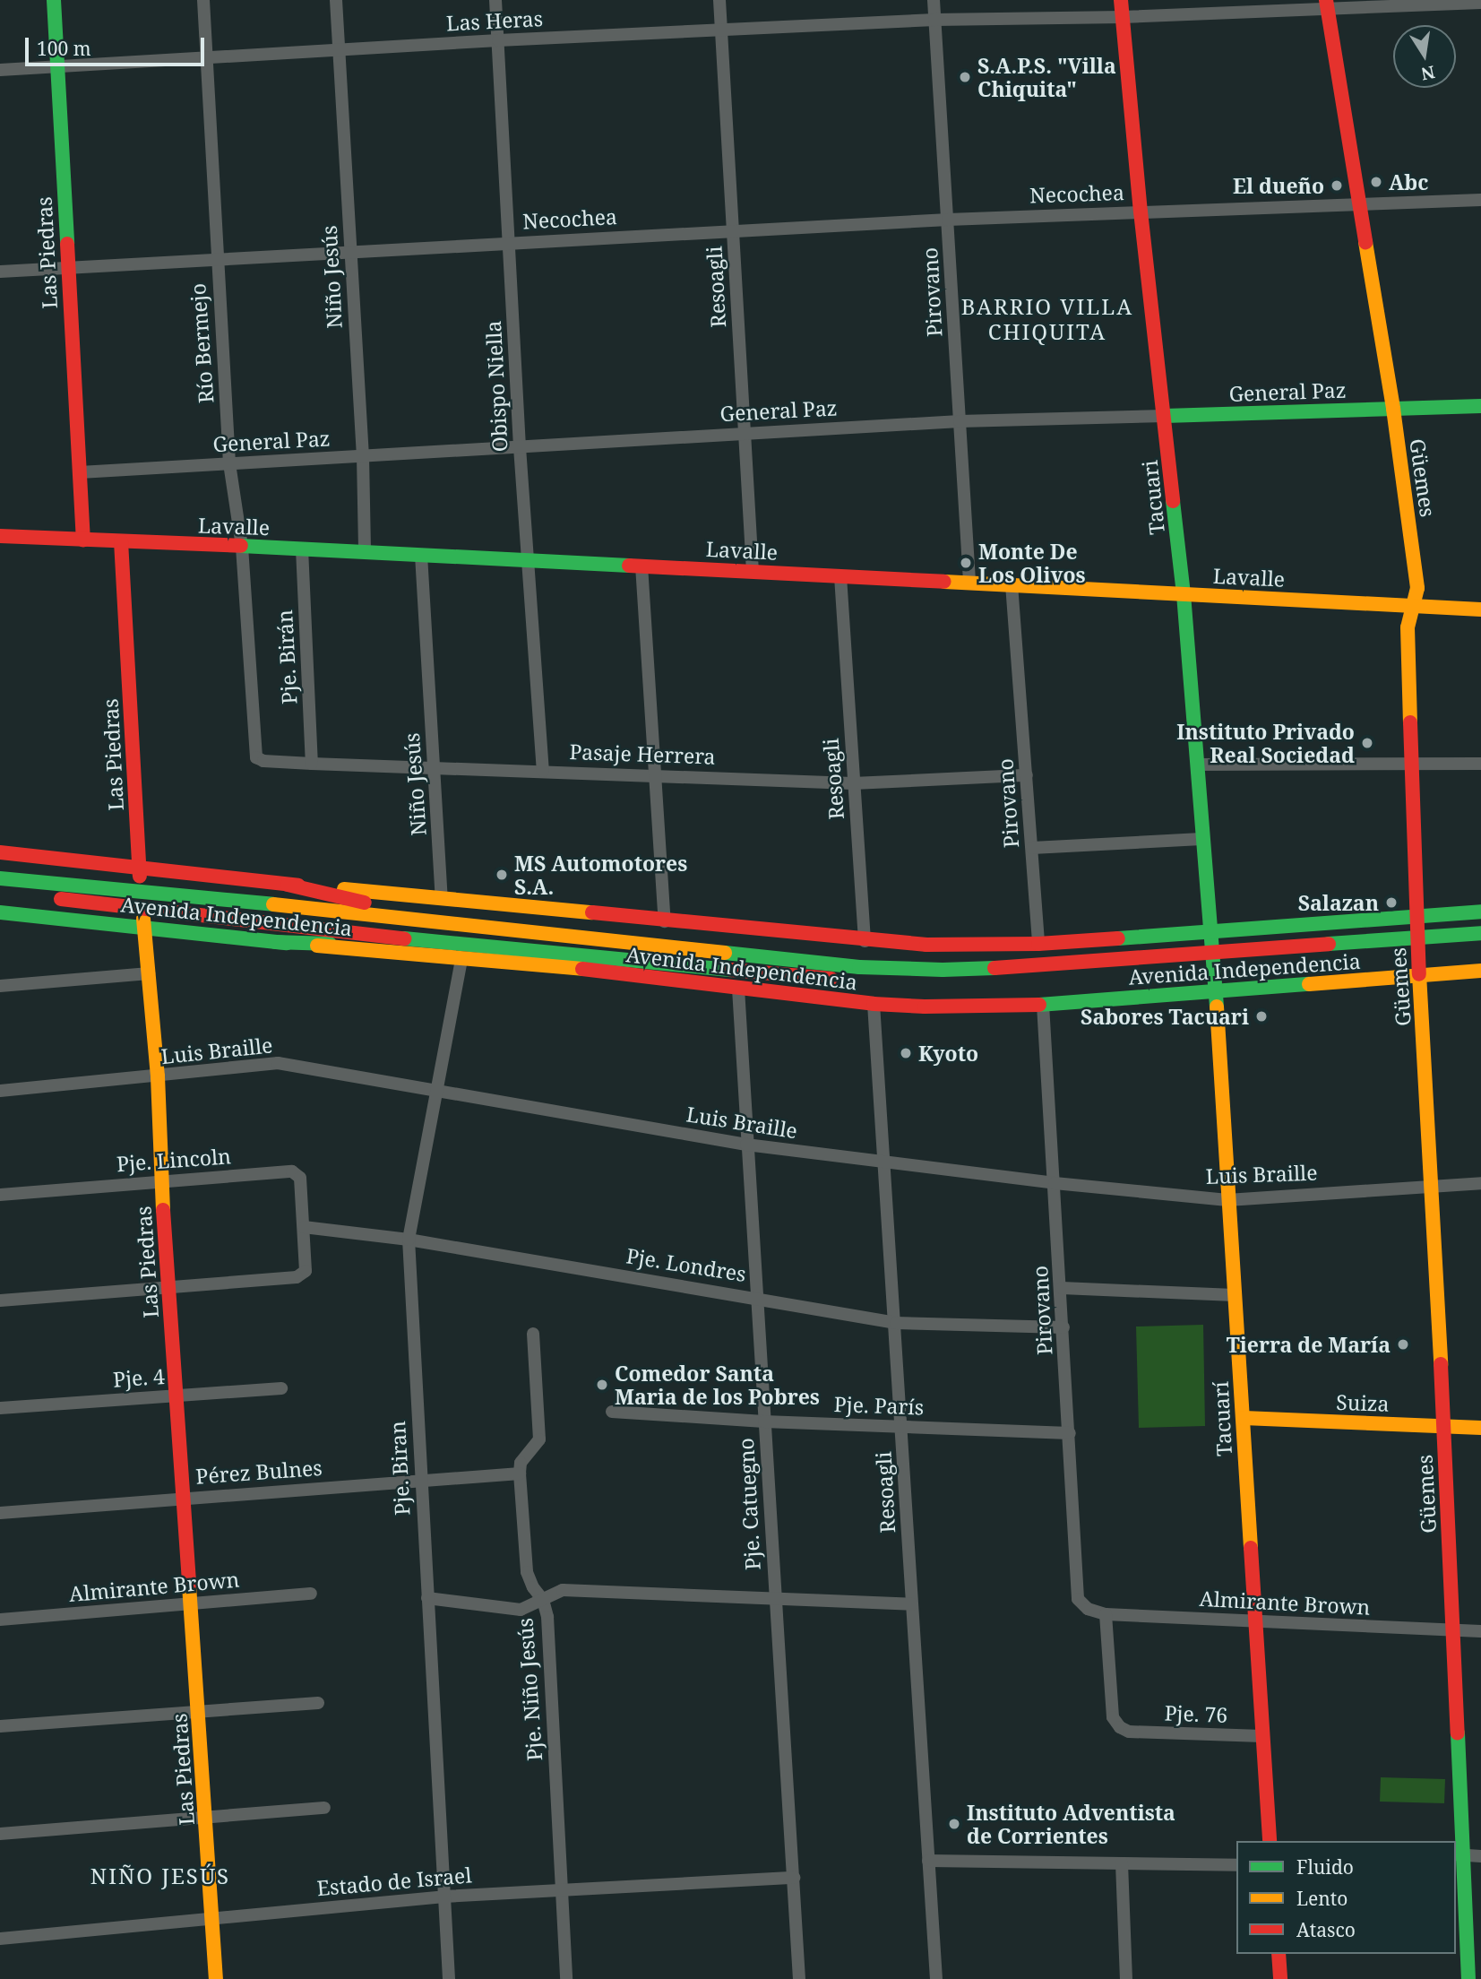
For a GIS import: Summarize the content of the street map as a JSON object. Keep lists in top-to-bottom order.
{
  "streets": {
    "main road": [
      "Las Piedras",
      "General Paz",
      "Güemes",
      "Tacuari",
      "Lavalle",
      "Avenida Independencia",
      "Suiza",
      "Tacuarí"
    ],
    "street": [
      "Las Heras",
      "Necochea",
      "Niño Jesús",
      "Resoagli",
      "Pirovano",
      "Río Bermejo",
      "Obispo Niella",
      "Pje. Birán",
      "Pasaje Herrera",
      "Luis Braille",
      "Pje. Lincoln",
      "Pje. Londres",
      "Pje. 4",
      "Pje. París",
      "Pje. Biran",
      "Pérez Bulnes",
      "Pje. Catuegno",
      "Almirante Brown",
      "Pje. Niño Jesús",
      "Pje. 76",
      "Estado de Israel"
    ]
  },
  "crossings": [
    ["Las Heras", "Las Piedras"],
    ["Las Heras", "Niño Jesús"],
    ["Las Heras", "Resoagli"],
    ["Las Heras", "Pirovano"],
    ["Las Heras", "Río Bermejo"],
    ["Las Heras", "Obispo Niella"],
    ["Las Heras", "Güemes"],
    ["Las Heras", "Tacuari"],
    ["Necochea", "Las Piedras"],
    ["Necochea", "Niño Jesús"],
    ["Necochea", "Resoagli"],
    ["Necochea", "Pirovano"],
    ["Necochea", "Río Bermejo"],
    ["Necochea", "Obispo Niella"],
    ["Necochea", "Güemes"],
    ["Necochea", "Tacuari"],
    ["Las Piedras", "General Paz"],
    ["Las Piedras", "Lavalle"],
    ["Las Piedras", "Avenida Independencia"],
    ["Las Piedras", "Luis Braille"],
    ["Las Piedras", "Pje. Lincoln"],
    ["Las Piedras", "Pje. 4"],
    ["Las Piedras", "Pérez Bulnes"],
    ["Las Piedras", "Almirante Brown"],
    ["Las Piedras", "Estado de Israel"],
    ["Niño Jesús", "General Paz"],
    ["Niño Jesús", "Lavalle"],
    ["Niño Jesús", "Pasaje Herrera"],
    ["Niño Jesús", "Avenida Independencia"],
    ["Resoagli", "General Paz"],
    ["Resoagli", "Lavalle"],
    ["Resoagli", "Pasaje Herrera"],
    ["Resoagli", "Avenida Independencia"],
    ["Resoagli", "Luis Braille"],
    ["Resoagli", "Pje. Londres"],
    ["Resoagli", "Pje. París"],
    ["Pirovano", "General Paz"],
    ["Pirovano", "Lavalle"],
    ["Pirovano", "Pasaje Herrera"],
    ["Pirovano", "Avenida Independencia"],
    ["Pirovano", "Luis Braille"],
    ["Pirovano", "Pje. Londres"],
    ["Pirovano", "Pje. París"],
    ["Pirovano", "Almirante Brown"],
    ["Río Bermejo", "General Paz"],
    ["Río Bermejo", "Lavalle"],
    ["Río Bermejo", "Pasaje Herrera"],
    ["Obispo Niella", "General Paz"],
    ["Obispo Niella", "Lavalle"],
    ["Obispo Niella", "Pasaje Herrera"],
    ["General Paz", "Güemes"],
    ["General Paz", "Tacuari"],
    ["Güemes", "Lavalle"],
    ["Güemes", "Avenida Independencia"],
    ["Güemes", "Luis Braille"],
    ["Güemes", "Suiza"],
    ["Güemes", "Almirante Brown"],
    ["Tacuari", "Lavalle"],
    ["Tacuari", "Avenida Independencia"],
    ["Tacuari", "Tacuarí"],
    ["Lavalle", "Pje. Birán"],
    ["Pje. Birán", "Pasaje Herrera"],
    ["Avenida Independencia", "Tacuarí"],
    ["Avenida Independencia", "Pje. Biran"],
    ["Avenida Independencia", "Pje. Catuegno"],
    ["Luis Braille", "Tacuarí"],
    ["Luis Braille", "Pje. Biran"],
    ["Luis Braille", "Pje. Catuegno"],
    ["Pje. Lincoln", "Pje. Londres"],
    ["Pje. Londres", "Pje. Biran"],
    ["Pje. Londres", "Pje. Catuegno"],
    ["Suiza", "Tacuarí"],
    ["Pje. París", "Pje. Catuegno"],
    ["Tacuarí", "Almirante Brown"],
    ["Tacuarí", "Pje. 76"],
    ["Pje. Biran", "Pérez Bulnes"],
    ["Pje. Biran", "Estado de Israel"],
    ["Pérez Bulnes", "Pje. Niño Jesús"],
    ["Pje. Catuegno", "Estado de Israel"],
    ["Almirante Brown", "Pje. 76"],
    ["Pje. Niño Jesús", "Estado de Israel"]
  ],
  "districts": ["BARRIO VILLA CHIQUITA", "NIÑO JESÚS"],
  "places": [
    "S.A.P.S. \"Villa Chiquita\"",
    "Abc",
    "El dueño",
    "Monte De Los Olivos",
    "Instituto Privado Real Sociedad",
    "MS Automotores S.A.",
    "Salazan",
    "Sabores Tacuari",
    "Kyoto",
    "Tierra de María",
    "Comedor Santa Maria de los Pobres",
    "Instituto Adventista de Corrientes"
  ],
  "legend": ["Fluido", "Lento", "Atasco"],
  "scale_bar": "100 m",
  "north": "bottom"
}
